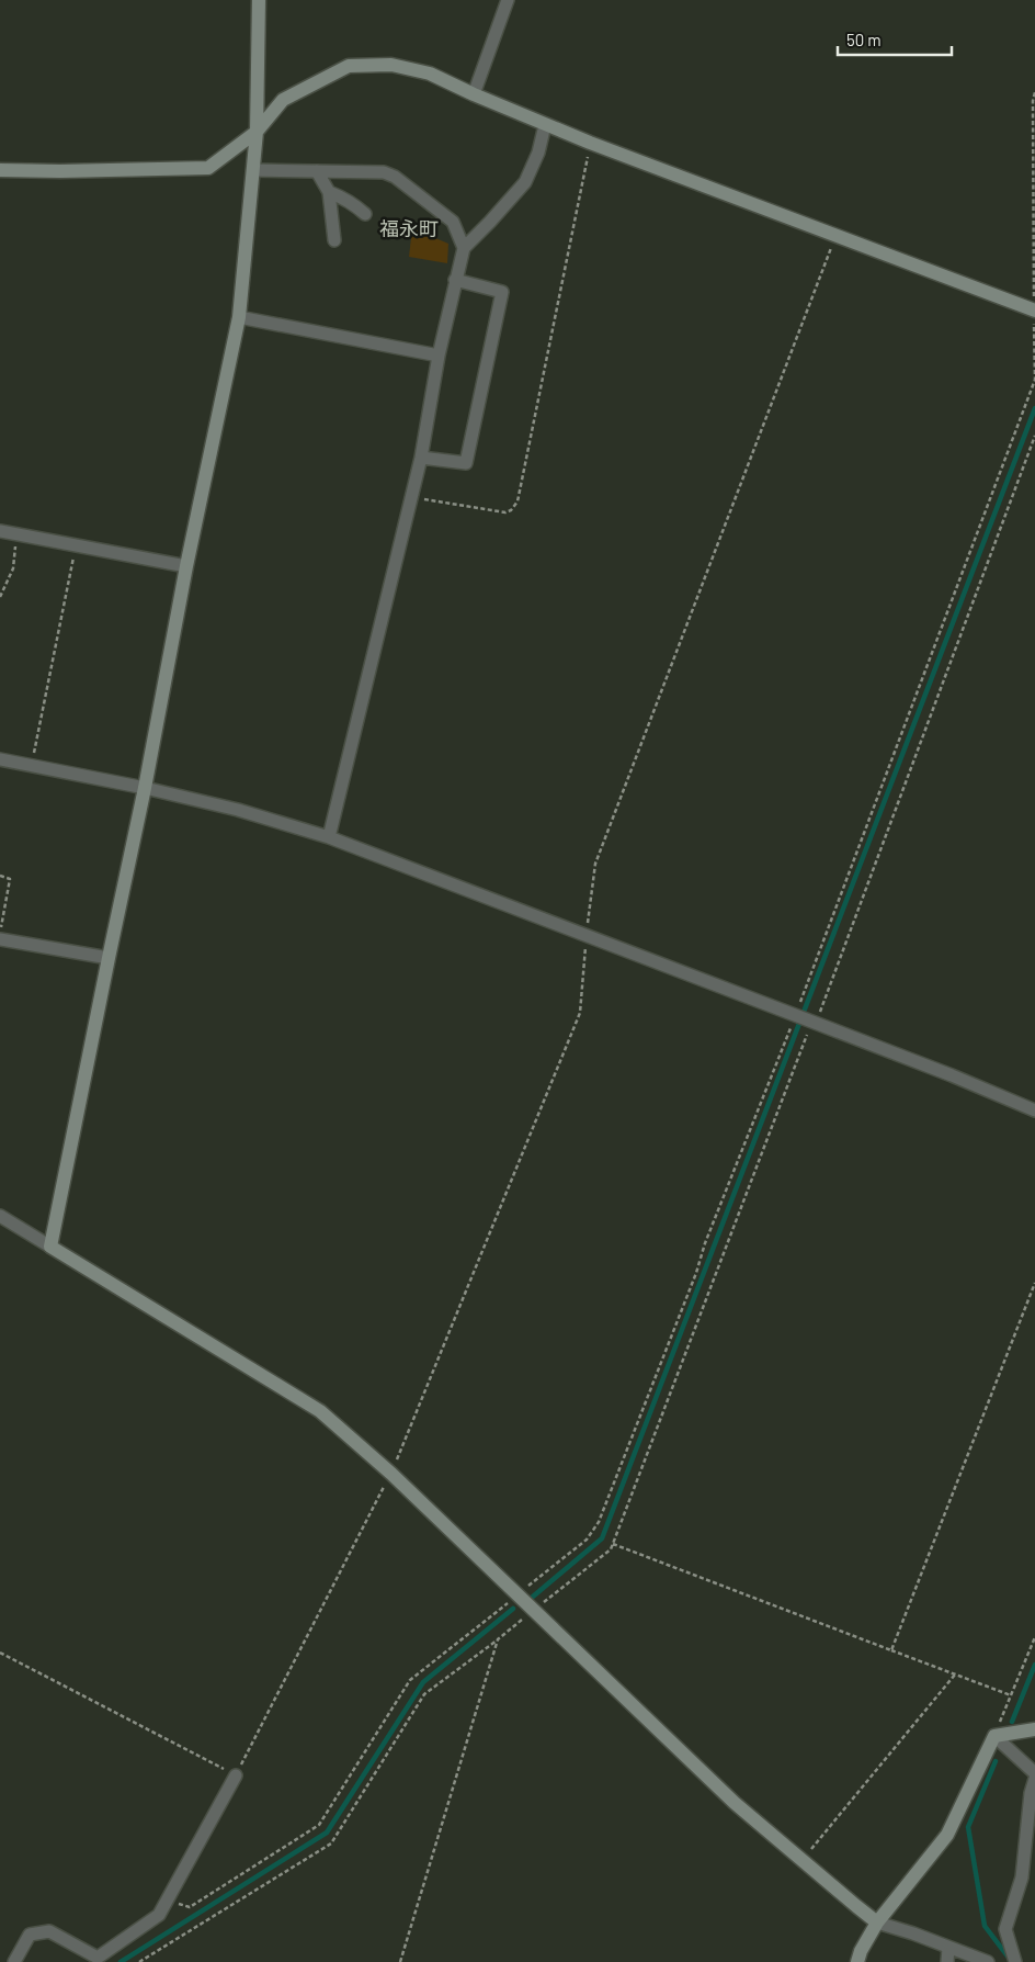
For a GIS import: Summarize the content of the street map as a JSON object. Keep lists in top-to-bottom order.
{
  "districts": ["福永町"],
  "scale_bar": "50 m"
}
